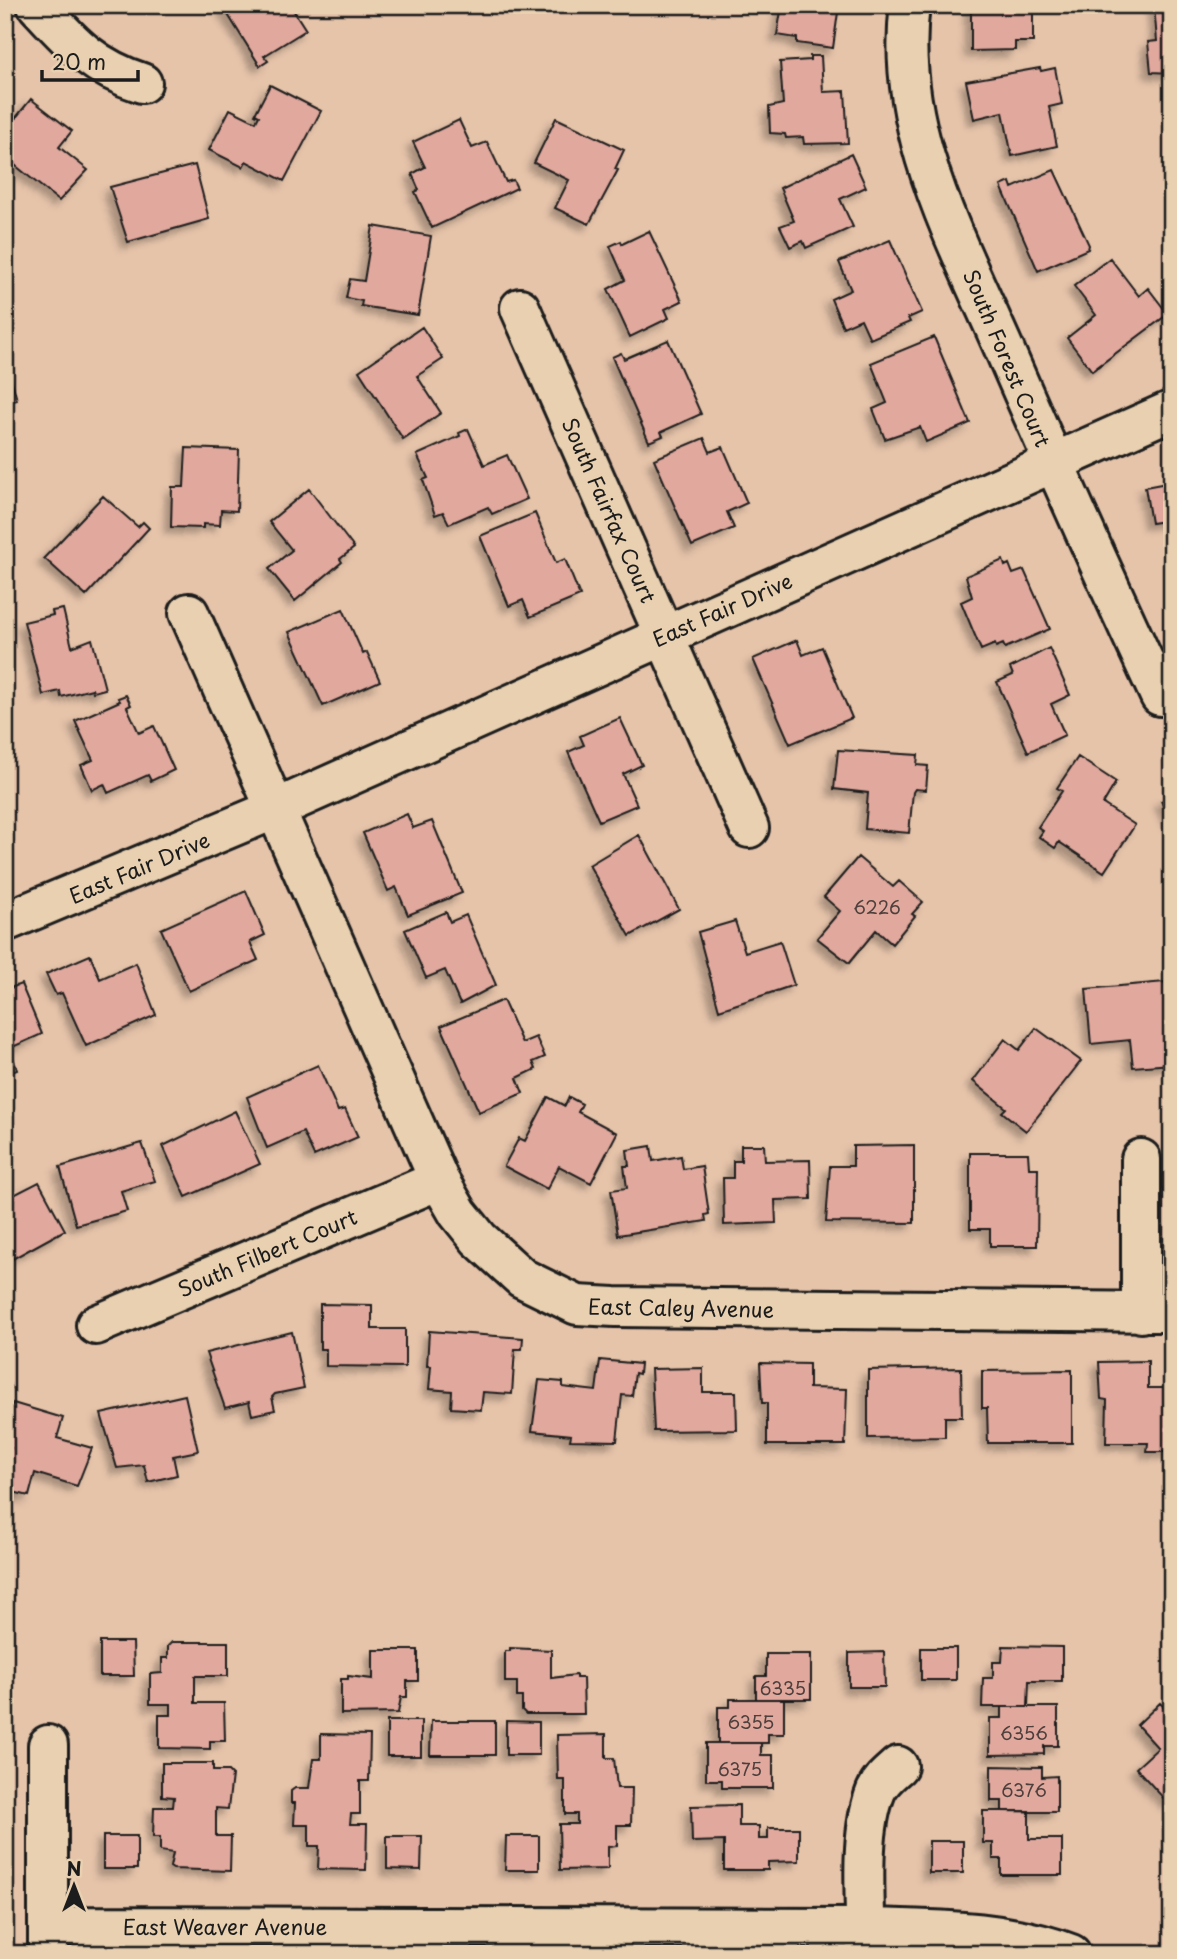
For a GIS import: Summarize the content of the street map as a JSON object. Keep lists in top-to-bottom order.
{
  "streets": {
    "street": [
      "South Forest Court",
      "South Fairfax Court",
      "East Fair Drive",
      "South Filbert Court",
      "East Caley Avenue",
      "East Weaver Avenue"
    ]
  },
  "crossings": [
    ["South Forest Court", "East Fair Drive"],
    ["South Fairfax Court", "East Fair Drive"],
    ["East Fair Drive", "East Caley Avenue"],
    ["South Filbert Court", "East Caley Avenue"]
  ],
  "house_numbers": [
    "6226",
    "6335",
    "6355",
    "6356",
    "6375",
    "6376"
  ],
  "scale_bar": "20 m",
  "north": "top"
}
